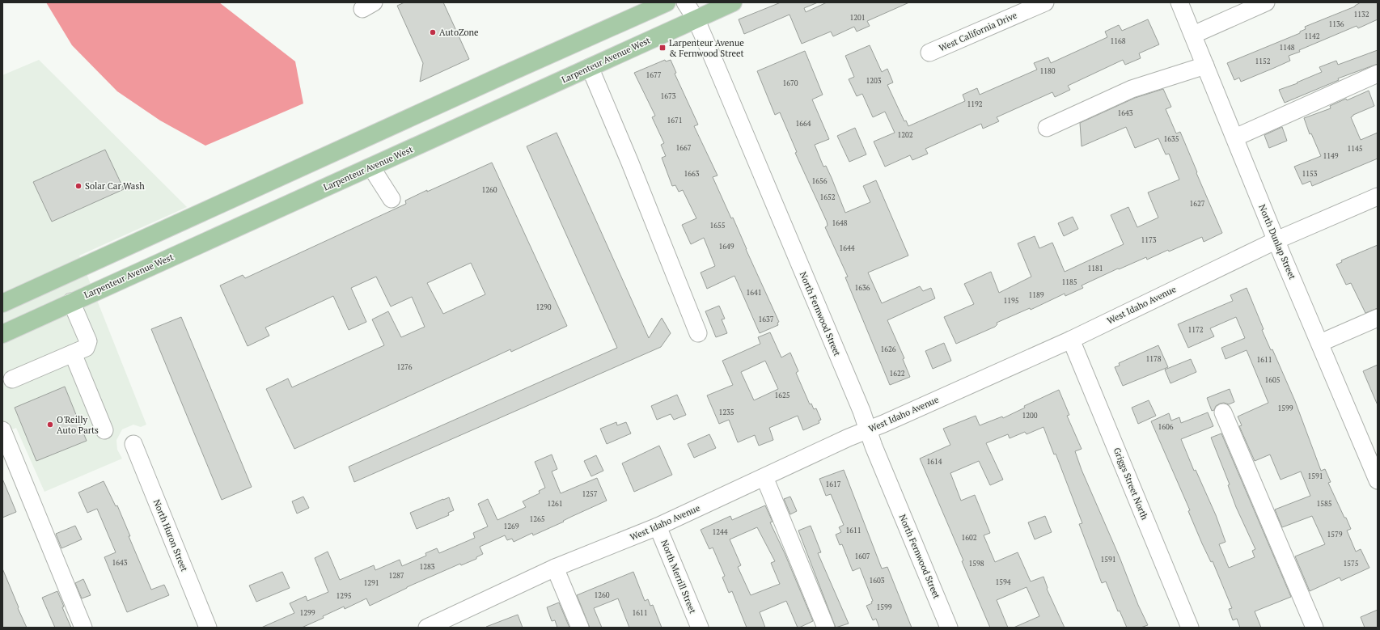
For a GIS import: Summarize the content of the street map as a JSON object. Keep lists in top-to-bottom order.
{
  "streets": {
    "main road": ["Larpenteur Avenue West"],
    "street": [
      "West California Drive",
      "North Dunlap Street",
      "West Idaho Avenue",
      "North Fernwood Street",
      "Griggs Street North",
      "North Huron Street",
      "North Merrill Street"
    ]
  },
  "crossings": [
    ["Larpenteur Avenue West", "North Fernwood Street"],
    ["North Dunlap Street", "West Idaho Avenue"],
    ["West Idaho Avenue", "North Fernwood Street"],
    ["West Idaho Avenue", "Griggs Street North"],
    ["West Idaho Avenue", "North Merrill Street"]
  ],
  "places": {
    "other": ["AutoZone", "Solar Car Wash", "O'Reilly Auto Parts"],
    "transit": ["Larpenteur Avenue & Fernwood Street"]
  },
  "house_numbers": [
    "1132",
    "1201",
    "1136",
    "1142",
    "1168",
    "1148",
    "1152",
    "1180",
    "1677",
    "1203",
    "1670",
    "1673",
    "1192",
    "1643",
    "1671",
    "1664",
    "1202",
    "1635",
    "1667",
    "1145",
    "1149",
    "1663",
    "1153",
    "1656",
    "1260",
    "1652",
    "1627",
    "1648",
    "1655",
    "1173",
    "1649",
    "1644",
    "1181",
    "1185",
    "1636",
    "1641",
    "1189",
    "1195",
    "1290",
    "1637",
    "1172",
    "1626",
    "1178",
    "1611",
    "1276",
    "1622",
    "1605",
    "1625",
    "1599",
    "1235",
    "1200",
    "1606",
    "1614",
    "1591",
    "1617",
    "1257",
    "1261",
    "1585",
    "1265",
    "1269",
    "1611",
    "1244",
    "1579",
    "1602",
    "1607",
    "1591",
    "1643",
    "1598",
    "1575",
    "1283",
    "1287",
    "1603",
    "1594",
    "1291",
    "1260",
    "1295",
    "1599",
    "1299",
    "1611"
  ]
}
